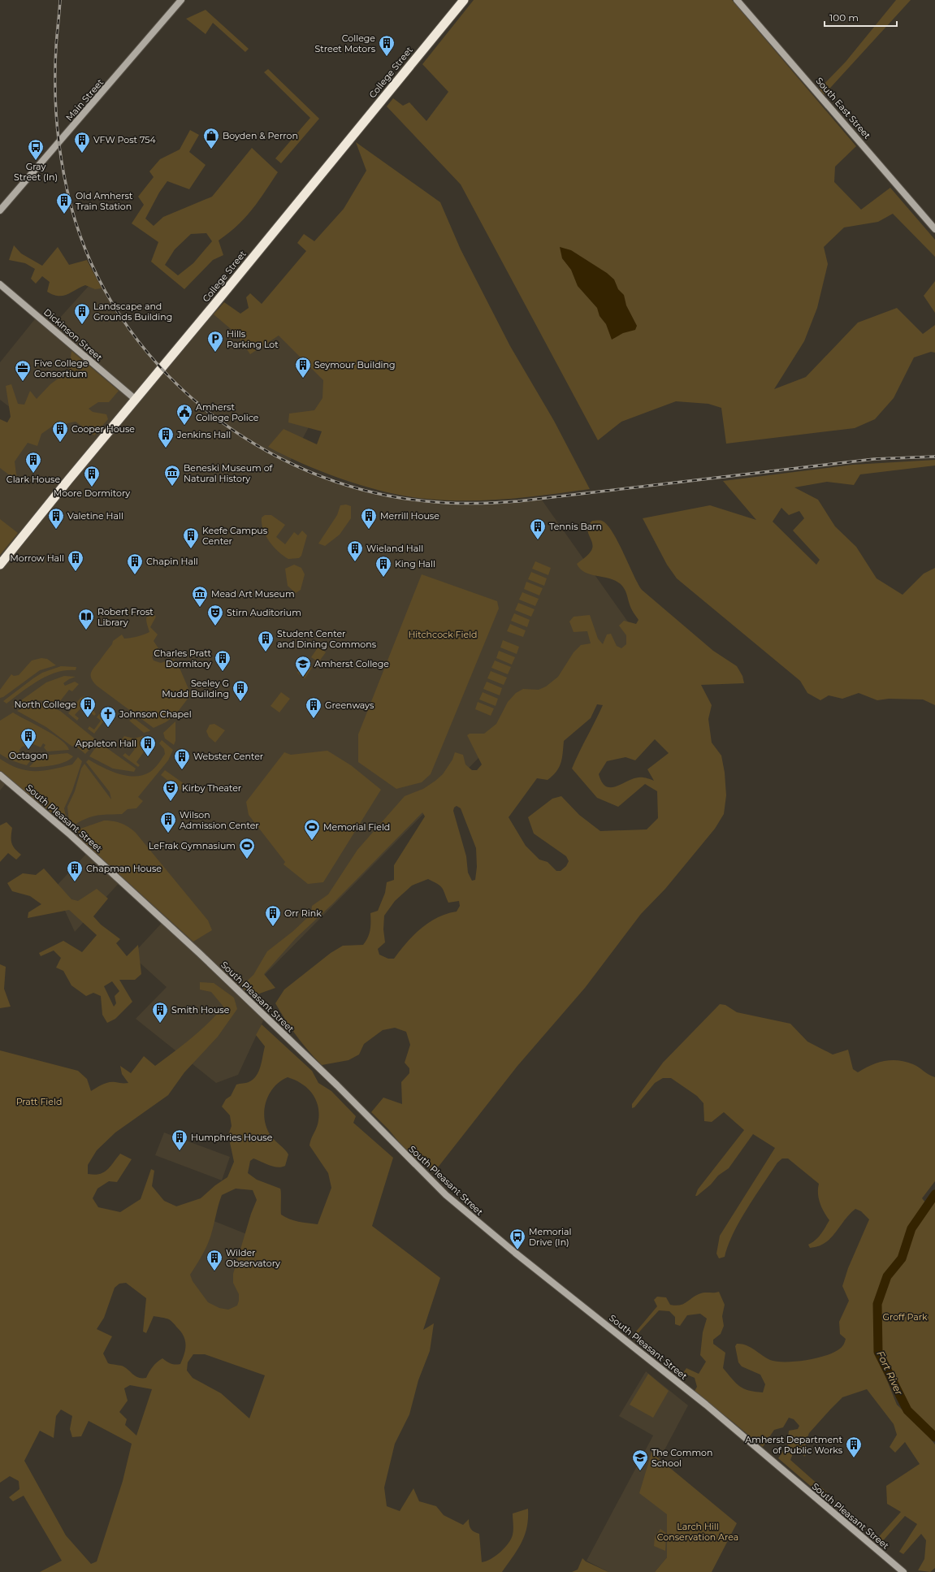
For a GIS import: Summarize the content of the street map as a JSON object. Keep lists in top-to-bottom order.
{
  "streets": {
    "highway": ["College Street"],
    "main road": [
      "Main Street",
      "South East Street",
      "Dickinson Street",
      "South Pleasant Street"
    ]
  },
  "crossings": [
    ["College Street", "Dickinson Street"]
  ],
  "water": ["Fort River"],
  "parks": [
    "Hitchcock Field",
    "Pratt Field",
    "Groff Park",
    "Larch Hill Conservation Area"
  ],
  "places": {
    "building": [
      "College Street Motors",
      "VFW Post 754",
      "Old Amherst Train Station",
      "Landscape and Grounds Building",
      "Seymour Building",
      "Cooper House",
      "Jenkins Hall",
      "Clark House",
      "Moore Dormitory",
      "Valetine Hall",
      "Merrill House",
      "Tennis Barn",
      "Keefe Campus Center",
      "Wieland Hall",
      "Morrow Hall",
      "Chapin Hall",
      "King Hall",
      "Student Center and Dining Commons",
      "Charles Pratt Dormitory",
      "Seeley G Mudd Building",
      "North College",
      "Greenways",
      "Octagon",
      "Appleton Hall",
      "Webster Center",
      "Wilson Admission Center",
      "Chapman House",
      "Orr Rink",
      "Smith House",
      "Humphries House",
      "Wilder Observatory",
      "Amherst Department of Public Works"
    ],
    "shop": ["Boyden & Perron"],
    "bus stop": ["Gray Street (In)", "Memorial Drive (In)"],
    "parking": ["Hills Parking Lot"],
    "office": ["Five College Consortium"],
    "public building": ["Amherst College Police"],
    "museum": ["Beneski Museum of Natural History", "Mead Art Museum"],
    "theatre": ["Stirn Auditorium", "Kirby Theater"],
    "library": ["Robert Frost Library"],
    "school or university": ["Amherst College", "The Common School"],
    "church": ["Johnson Chapel"],
    "sports": ["Memorial Field", "LeFrak Gymnasium"]
  },
  "scale_bar": "100 m"
}
